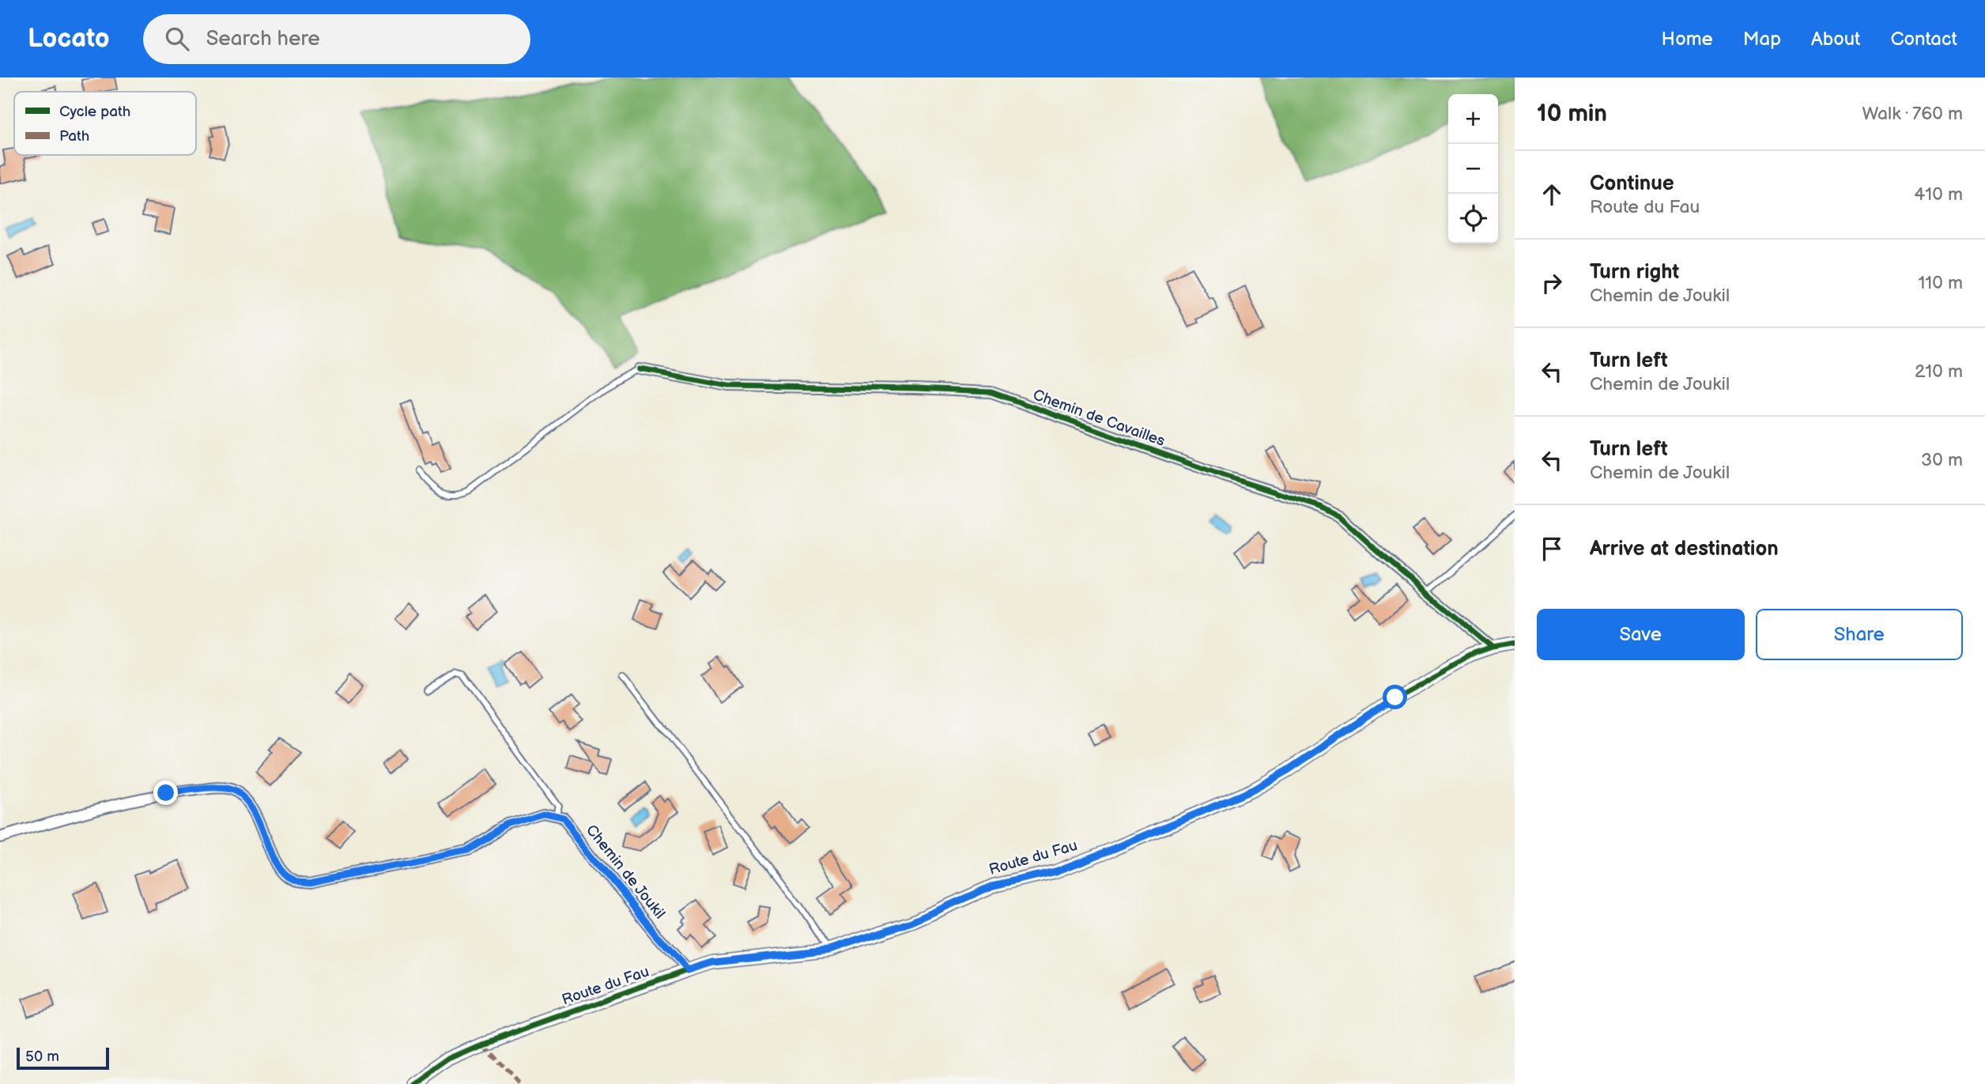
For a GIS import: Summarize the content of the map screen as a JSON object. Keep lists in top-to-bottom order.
{
  "streets": {
    "street": ["Chemin de Cavailles", "Route du Fau", "Chemin de Joukil"]
  },
  "crossings": [
    ["Chemin de Cavailles", "Route du Fau"],
    ["Route du Fau", "Chemin de Joukil"]
  ],
  "legend": ["Cycle path", "Path"],
  "scale_bar": "50 m",
  "page": {
    "header": "Locato",
    "search": "Search here",
    "nav": [
      "Home",
      "Map",
      "About",
      "Contact"
    ],
    "heading": ["10 min", "Walk · 760 m"],
    "map_buttons": ["+", "−"],
    "list": [
      ["Continue", "Route du Fau", "410 m"],
      ["Turn right", "Chemin de Joukil", "110 m"],
      ["Turn left", "Chemin de Joukil", "210 m"],
      ["Turn left", "Chemin de Joukil", "30 m"],
      "Arrive at destination"
    ],
    "buttons": ["Save", "Share"],
    "scale": "50 m"
  }
}
